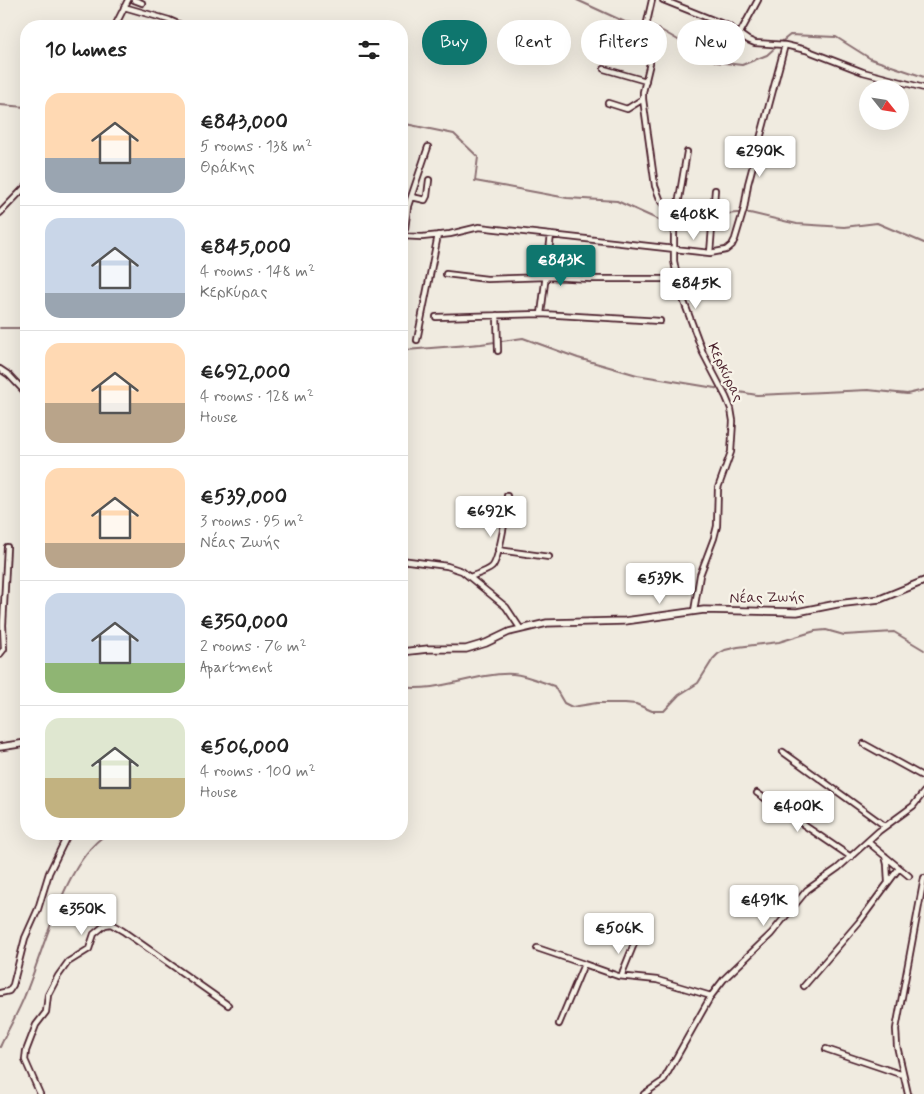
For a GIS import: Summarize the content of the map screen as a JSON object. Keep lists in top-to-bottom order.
{
  "streets": {
    "street": ["Κερκύρας", "Νέας Ζωής"]
  },
  "crossings": [
    ["Κερκύρας", "Νέας Ζωής"]
  ],
  "north": "bottom right",
  "page": {
    "chip": [
      "Buy",
      "Rent",
      "Filters",
      "New"
    ],
    "heading": "10 homes",
    "list": [
      {
        "name": "€843,000",
        "note": "5 rooms · 138 m² · Θράκης"
      },
      {
        "name": "€845,000",
        "note": "4 rooms · 148 m² · Κερκύρας"
      },
      {
        "name": "€692,000",
        "note": "4 rooms · 128 m² · House"
      },
      {
        "name": "€539,000",
        "note": "3 rooms · 95 m² · Νέας Ζωής"
      },
      {
        "name": "€350,000",
        "note": "2 rooms · 76 m² · Apartment"
      },
      {
        "name": "€506,000",
        "note": "4 rooms · 100 m² · House"
      }
    ],
    "price": [
      "€290K",
      "€408K",
      "€843K",
      "€845K",
      "€692K",
      "€539K",
      "€400K",
      "€491K",
      "€350K",
      "€506K"
    ]
  }
}
